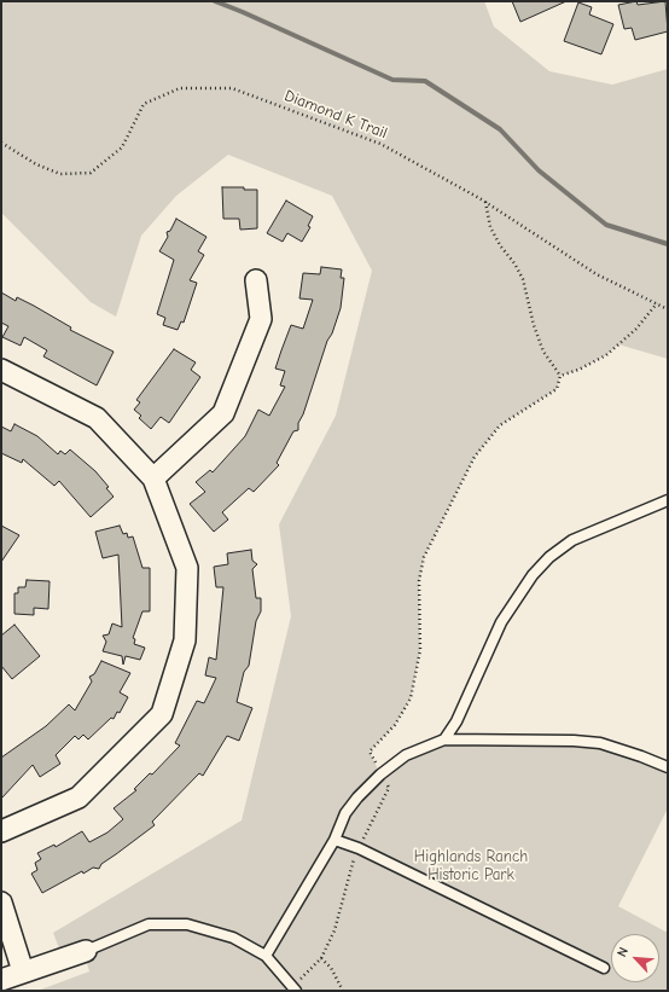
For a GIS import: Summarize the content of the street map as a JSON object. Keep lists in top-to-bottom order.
{
  "streets": {
    "path": ["Diamond K Trail"]
  },
  "parks": ["Highlands Ranch Historic Park"],
  "north": "top left"
}
